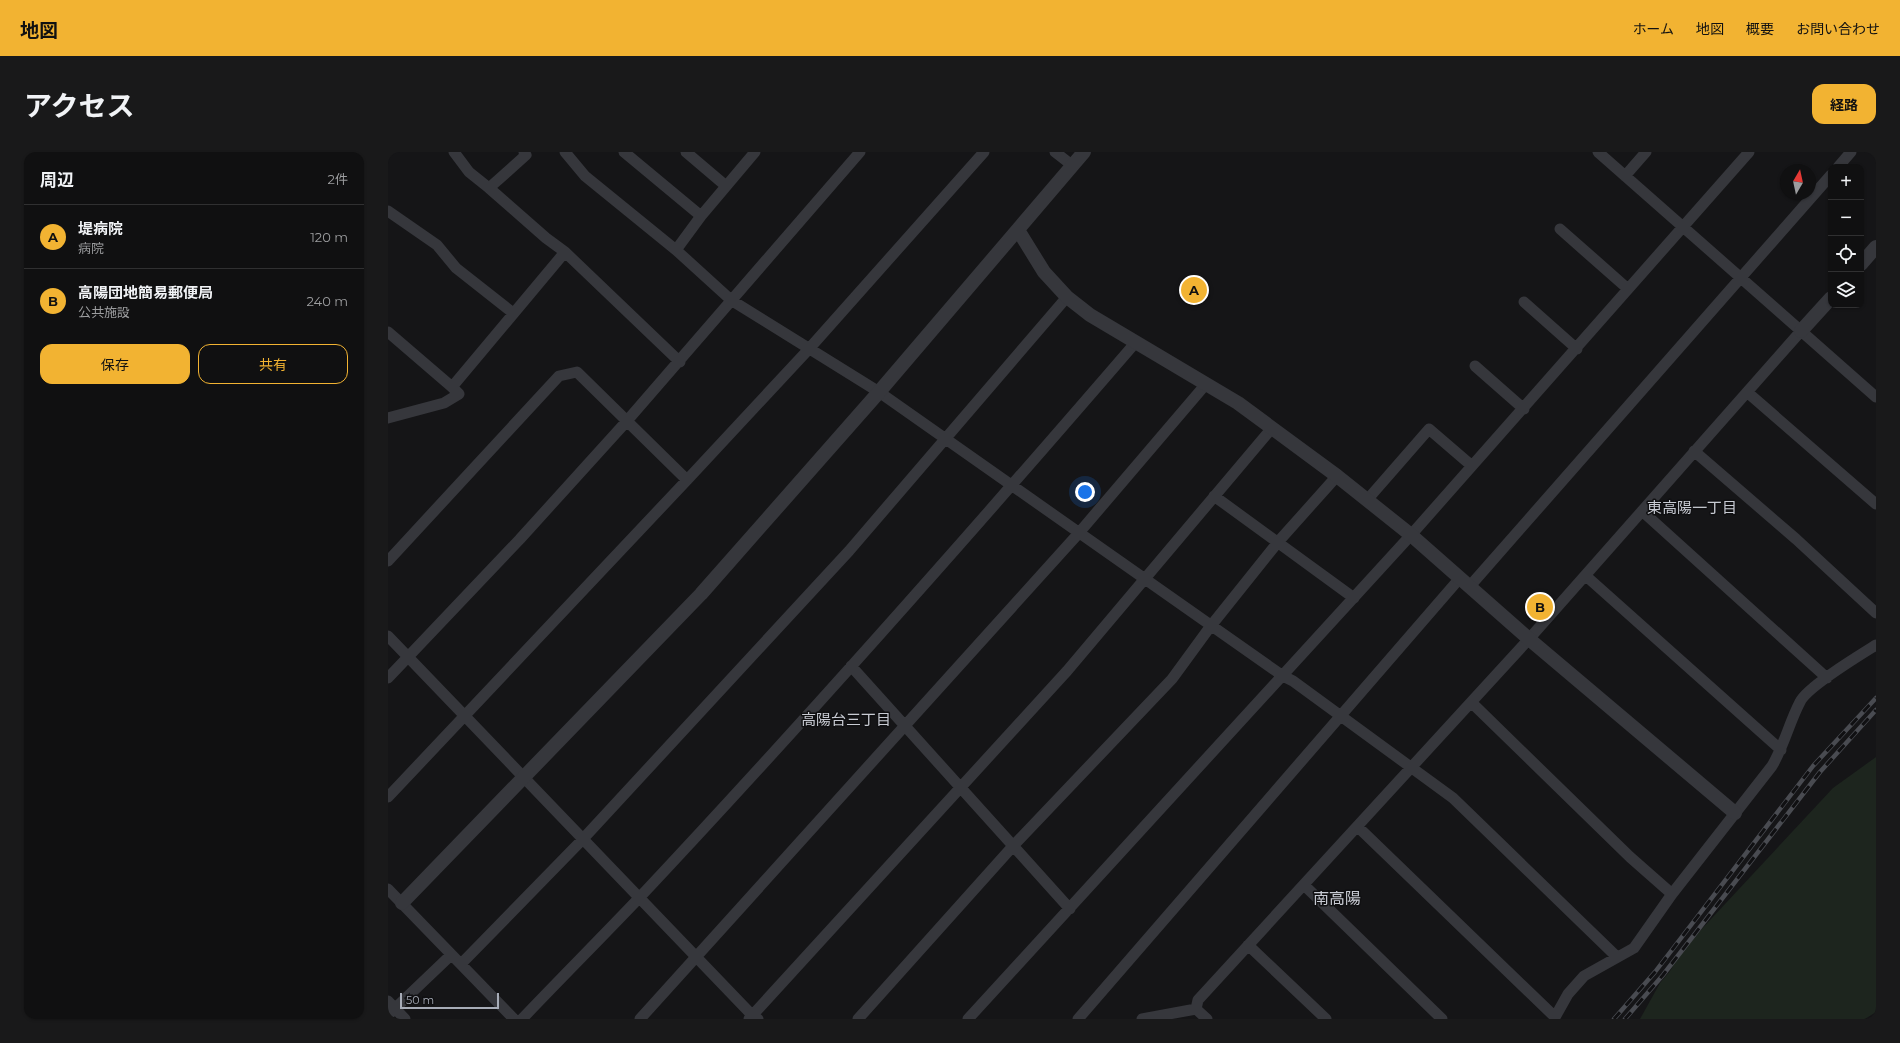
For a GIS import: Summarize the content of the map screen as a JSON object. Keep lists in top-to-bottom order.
{
  "districts": ["東高陽一丁目", "高陽台三丁目", "南高陽"],
  "scale_bar": "50 m",
  "north": "top",
  "page": {
    "header": "地図",
    "nav": [
      "ホーム",
      "地図",
      "概要",
      "お問い合わせ"
    ],
    "title": "アクセス",
    "buttons": [
      "経路",
      ["保存", "共有"]
    ],
    "heading": ["周辺", "2件"],
    "map_buttons": ["+", "−"],
    "list": [
      {
        "mark": "A",
        "name": "堤病院",
        "note": "病院",
        "value": "120 m"
      },
      {
        "mark": "B",
        "name": "高陽団地簡易郵便局",
        "note": "公共施設",
        "value": "240 m"
      }
    ],
    "pins": ["A", "B"],
    "scale": "50 m"
  }
}
